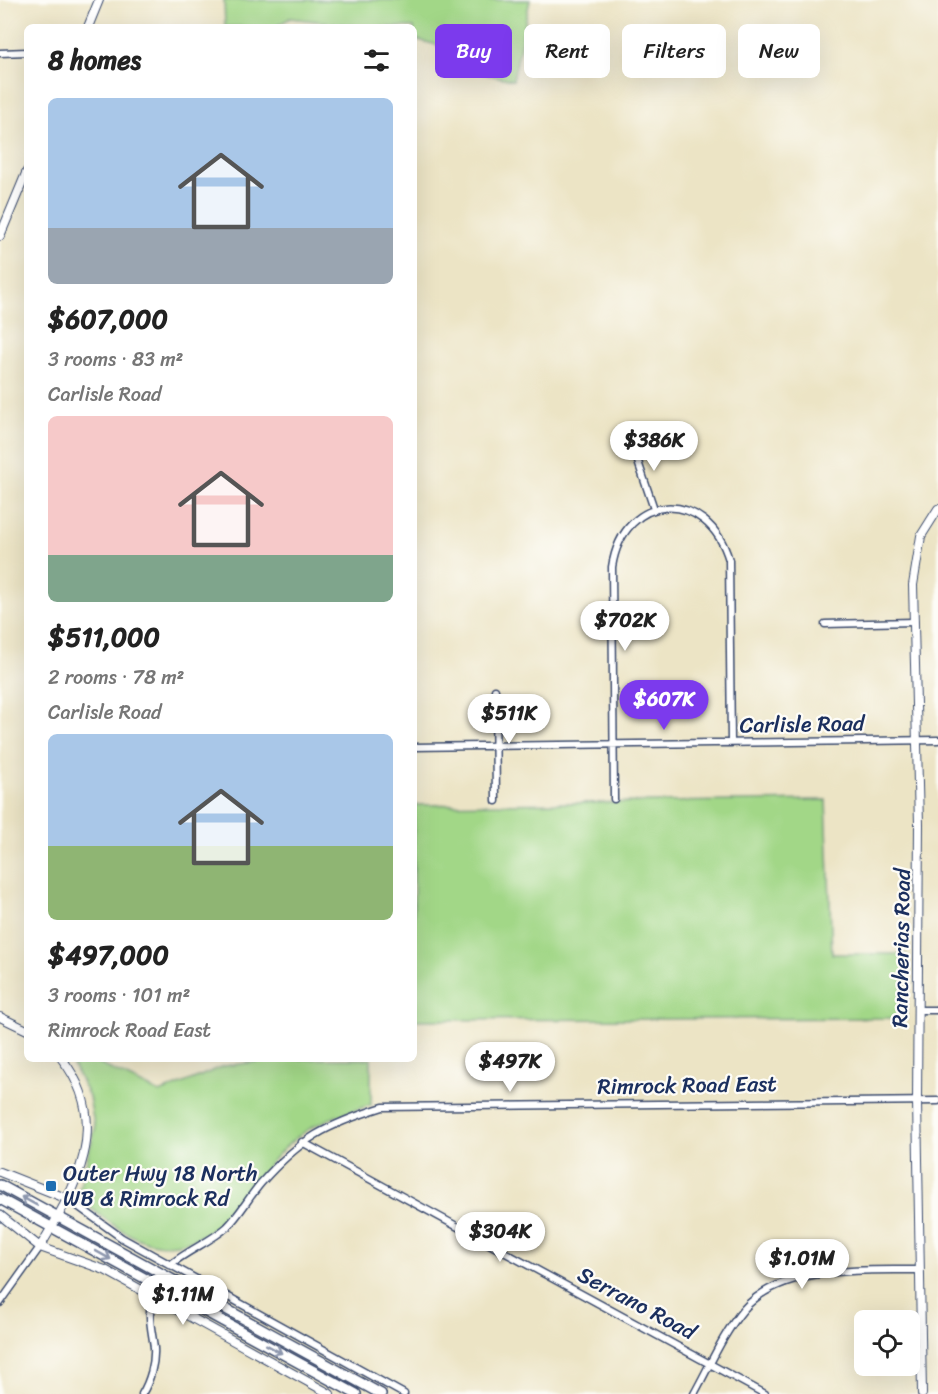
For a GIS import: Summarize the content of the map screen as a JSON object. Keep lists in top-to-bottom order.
{
  "streets": {
    "street": [
      "Carlisle Road",
      "Rancherias Road",
      "Rimrock Road East",
      "Serrano Road"
    ]
  },
  "crossings": [
    ["Carlisle Road", "Rancherias Road"],
    ["Rancherias Road", "Rimrock Road East"],
    ["Rimrock Road East", "Serrano Road"]
  ],
  "places": {
    "transit": ["Outer Hwy 18 North WB & Rimrock Rd"]
  },
  "page": {
    "chip": [
      "Buy",
      "Rent",
      "Filters",
      "New"
    ],
    "heading": "8 homes",
    "list": [
      {
        "name": "$607,000",
        "note": "3 rooms · 83 m² · Carlisle Road"
      },
      {
        "name": "$511,000",
        "note": "2 rooms · 78 m² · Carlisle Road"
      },
      {
        "name": "$497,000",
        "note": "3 rooms · 101 m² · Rimrock Road East"
      }
    ],
    "price": [
      "$386K",
      "$702K",
      "$607K",
      "$511K",
      "$497K",
      "$304K",
      "$1.01M",
      "$1.11M"
    ]
  }
}
